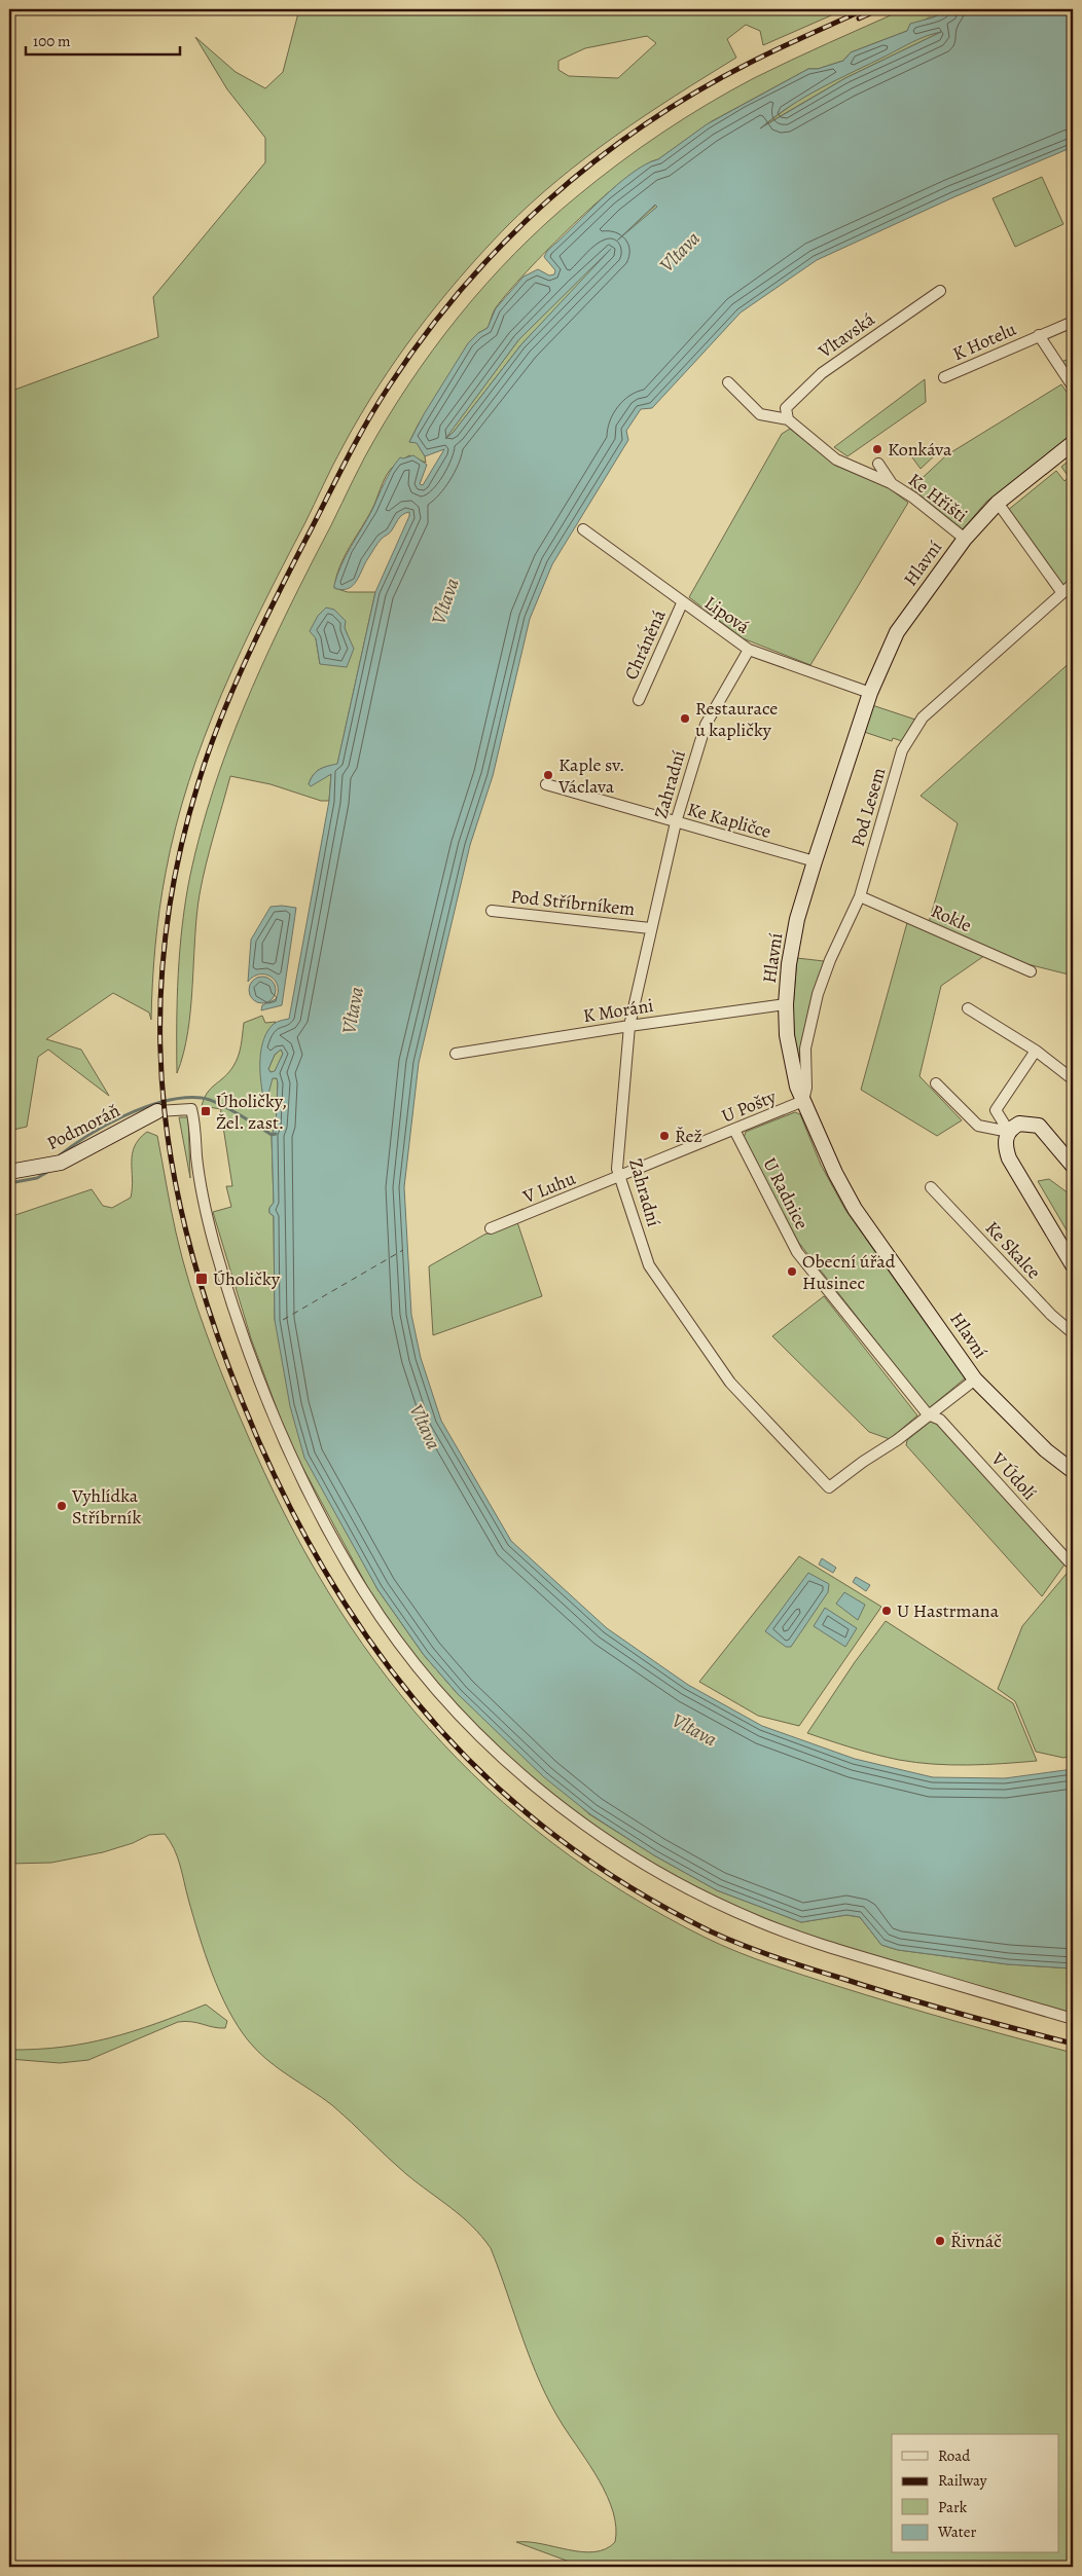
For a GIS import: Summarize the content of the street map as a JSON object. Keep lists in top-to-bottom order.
{
  "streets": {
    "street": [
      "Vltavská",
      "K Hotelu",
      "Ke Hřišti",
      "Hlavní",
      "Lipová",
      "Chráněná",
      "Zahradní",
      "Pod Lesem",
      "Ke Kapličce",
      "Pod Stříbrníkem",
      "Rokle",
      "K Moráni",
      "U Pošty",
      "Podmoráň",
      "V Luhu",
      "U Radnice",
      "Ke Skalce",
      "V Údolí"
    ]
  },
  "crossings": [
    ["Vltavská", "Ke Hřišti"],
    ["Ke Hřišti", "Hlavní"],
    ["Hlavní", "Lipová"],
    ["Hlavní", "Zahradní"],
    ["Hlavní", "Pod Lesem"],
    ["Hlavní", "Ke Kapličce"],
    ["Hlavní", "K Moráni"],
    ["Hlavní", "U Pošty"],
    ["Lipová", "Chráněná"],
    ["Lipová", "Zahradní"],
    ["Zahradní", "Ke Kapličce"],
    ["Zahradní", "Pod Stříbrníkem"],
    ["Zahradní", "K Moráni"],
    ["Zahradní", "U Pošty"],
    ["Zahradní", "V Luhu"],
    ["Zahradní", "U Radnice"],
    ["Zahradní", "V Údolí"],
    ["Pod Lesem", "Rokle"],
    ["Pod Lesem", "U Pošty"],
    ["U Pošty", "V Luhu"],
    ["U Pošty", "U Radnice"],
    ["U Radnice", "V Údolí"]
  ],
  "water": ["Vltava"],
  "places": {
    "other": [
      "Konkáva",
      "Restaurace u kapličky",
      "Kaple sv. Václava",
      "Řež",
      "Obecní úřad Husinec",
      "Vyhlídka Stříbrník",
      "U Hastrmana",
      "Řivnáč"
    ],
    "transit": ["Úholičky, Žel. zast.", "Úholičky"]
  },
  "legend": [
    "Road",
    "Railway",
    "Park",
    "Water"
  ],
  "scale_bar": "100 m"
}
